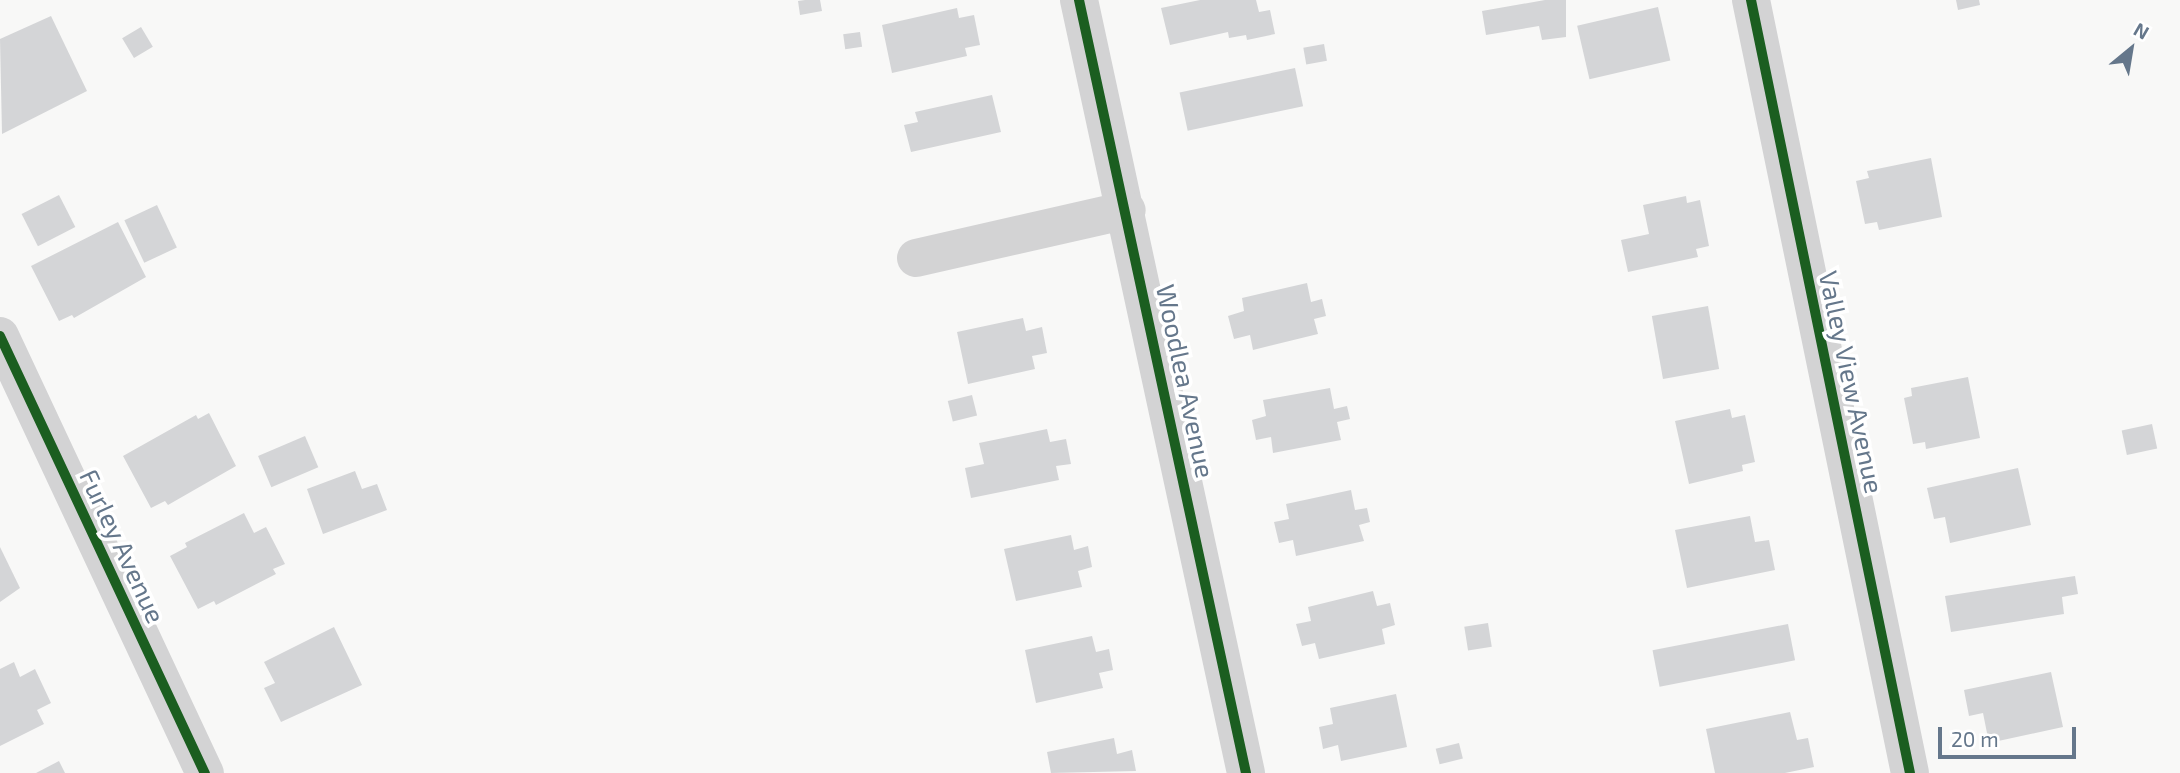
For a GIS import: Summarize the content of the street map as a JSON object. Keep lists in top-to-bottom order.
{
  "streets": {
    "street": ["Woodlea Avenue", "Valley View Avenue", "Furley Avenue"]
  },
  "scale_bar": "20 m",
  "north": "top right"
}
